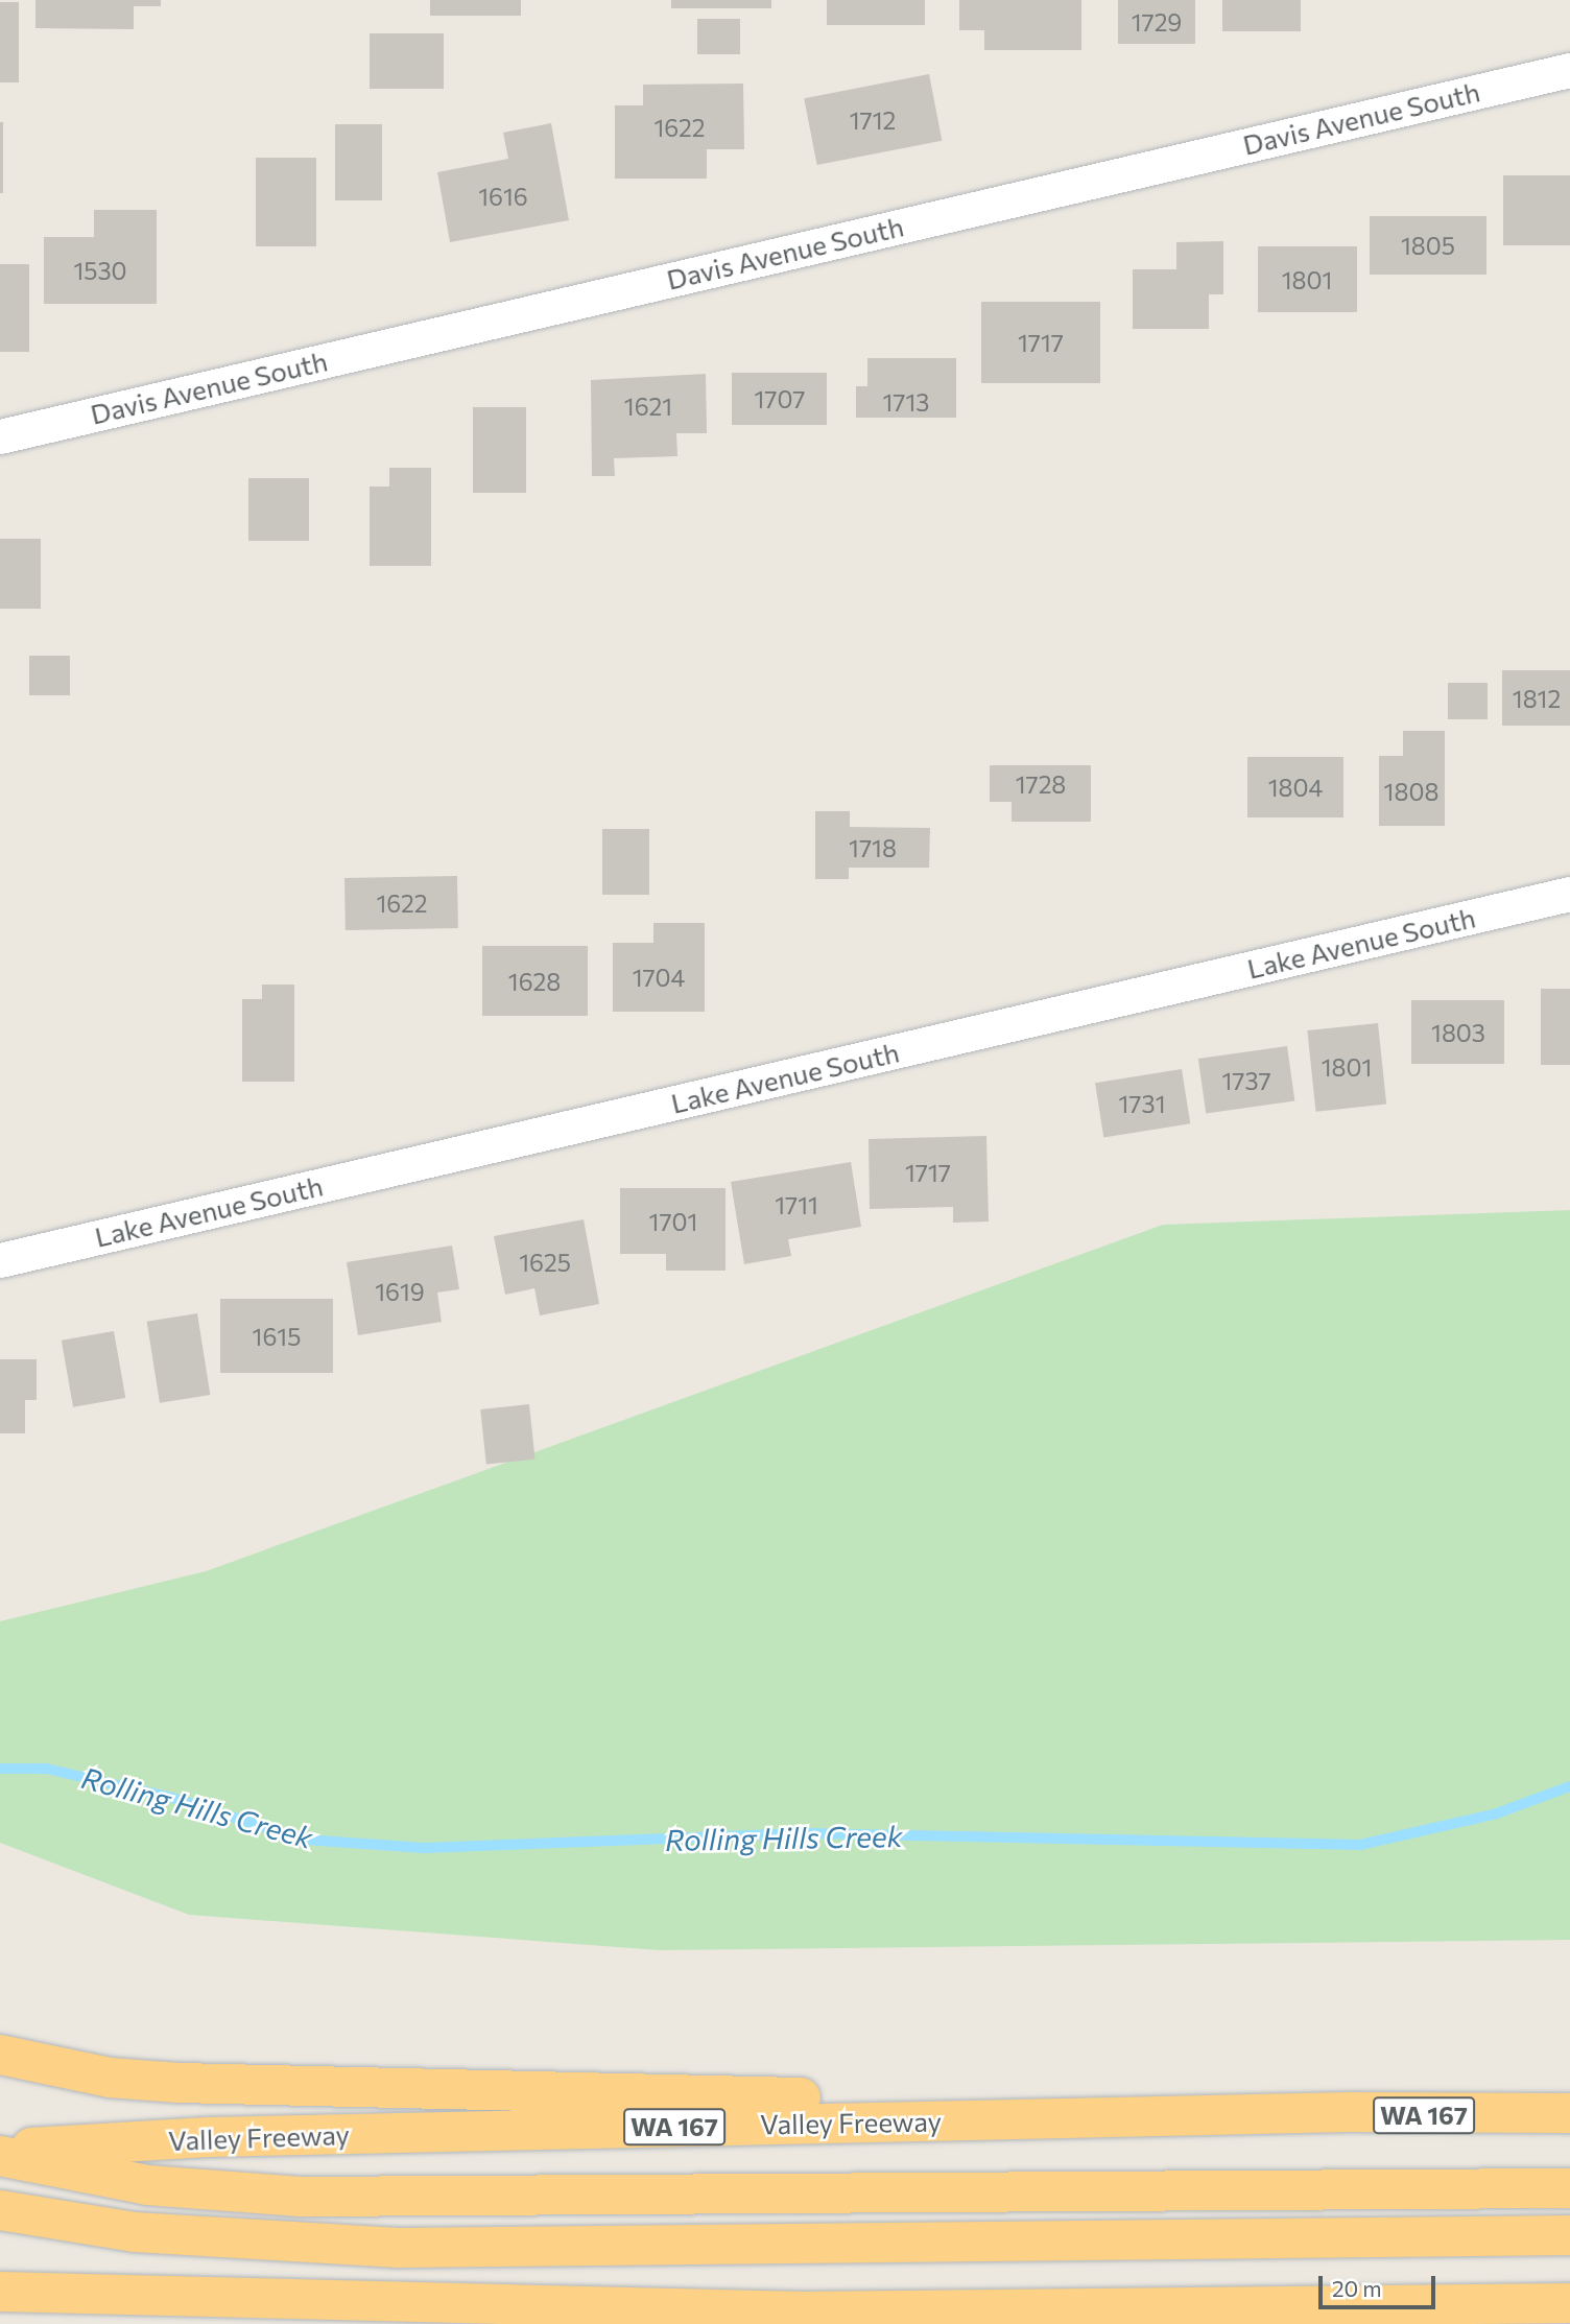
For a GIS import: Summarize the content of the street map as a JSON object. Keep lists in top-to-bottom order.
{
  "streets": {
    "highway": ["WA 167", "Valley Freeway"],
    "street": ["Davis Avenue South", "Lake Avenue South"]
  },
  "water": ["Rolling Hills Creek"],
  "house_numbers": [
    "1729",
    "1712",
    "1622",
    "1616",
    "1805",
    "1530",
    "1801",
    "1717",
    "1707",
    "1713",
    "1621",
    "1812",
    "1728",
    "1804",
    "1808",
    "1718",
    "1622",
    "1704",
    "1628",
    "1803",
    "1801",
    "1737",
    "1731",
    "1717",
    "1711",
    "1701",
    "1625",
    "1619",
    "1615"
  ],
  "scale_bar": "20 m"
}
